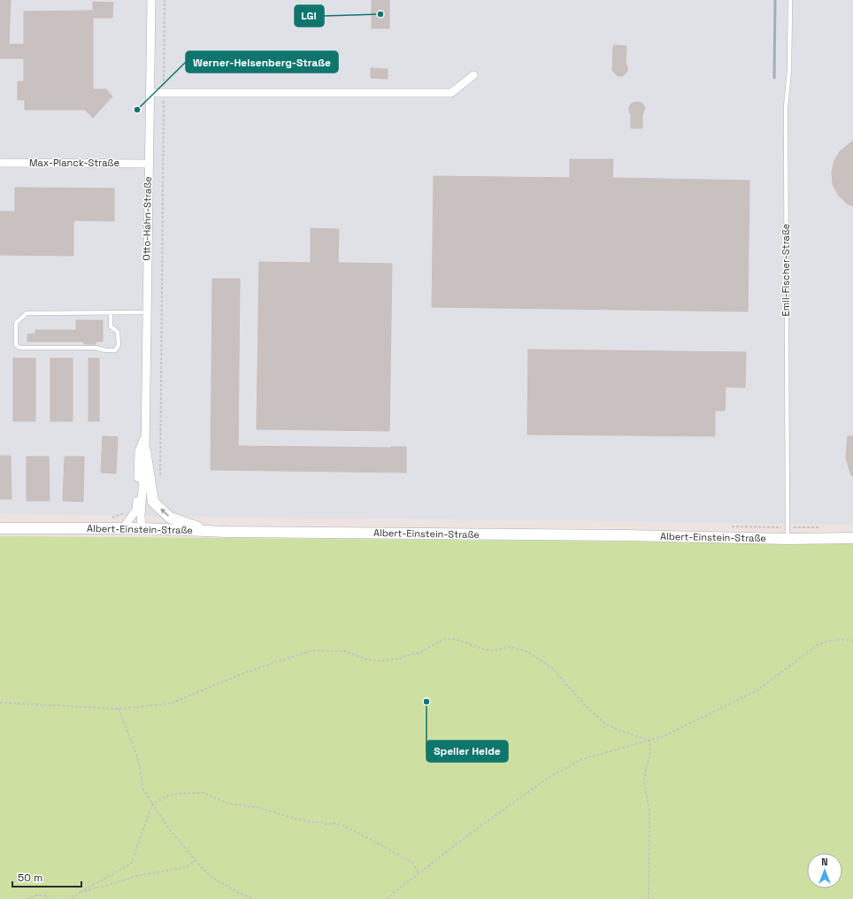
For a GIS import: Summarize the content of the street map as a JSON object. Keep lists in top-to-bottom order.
{
  "streets": {
    "main road": ["Albert-Einstein-Straße"],
    "street": ["Max-Planck-Straße", "Otto-Hahn-Straße"],
    "lane": ["Emil-Fischer-Straße"]
  },
  "crossings": [
    ["Max-Planck-Straße", "Otto-Hahn-Straße"],
    ["Otto-Hahn-Straße", "Albert-Einstein-Straße"],
    ["Emil-Fischer-Straße", "Albert-Einstein-Straße"]
  ],
  "places": ["LGI", "Werner-Heisenberg-Straße", "Speller Heide"],
  "scale_bar": "50 m",
  "north": "top"
}
